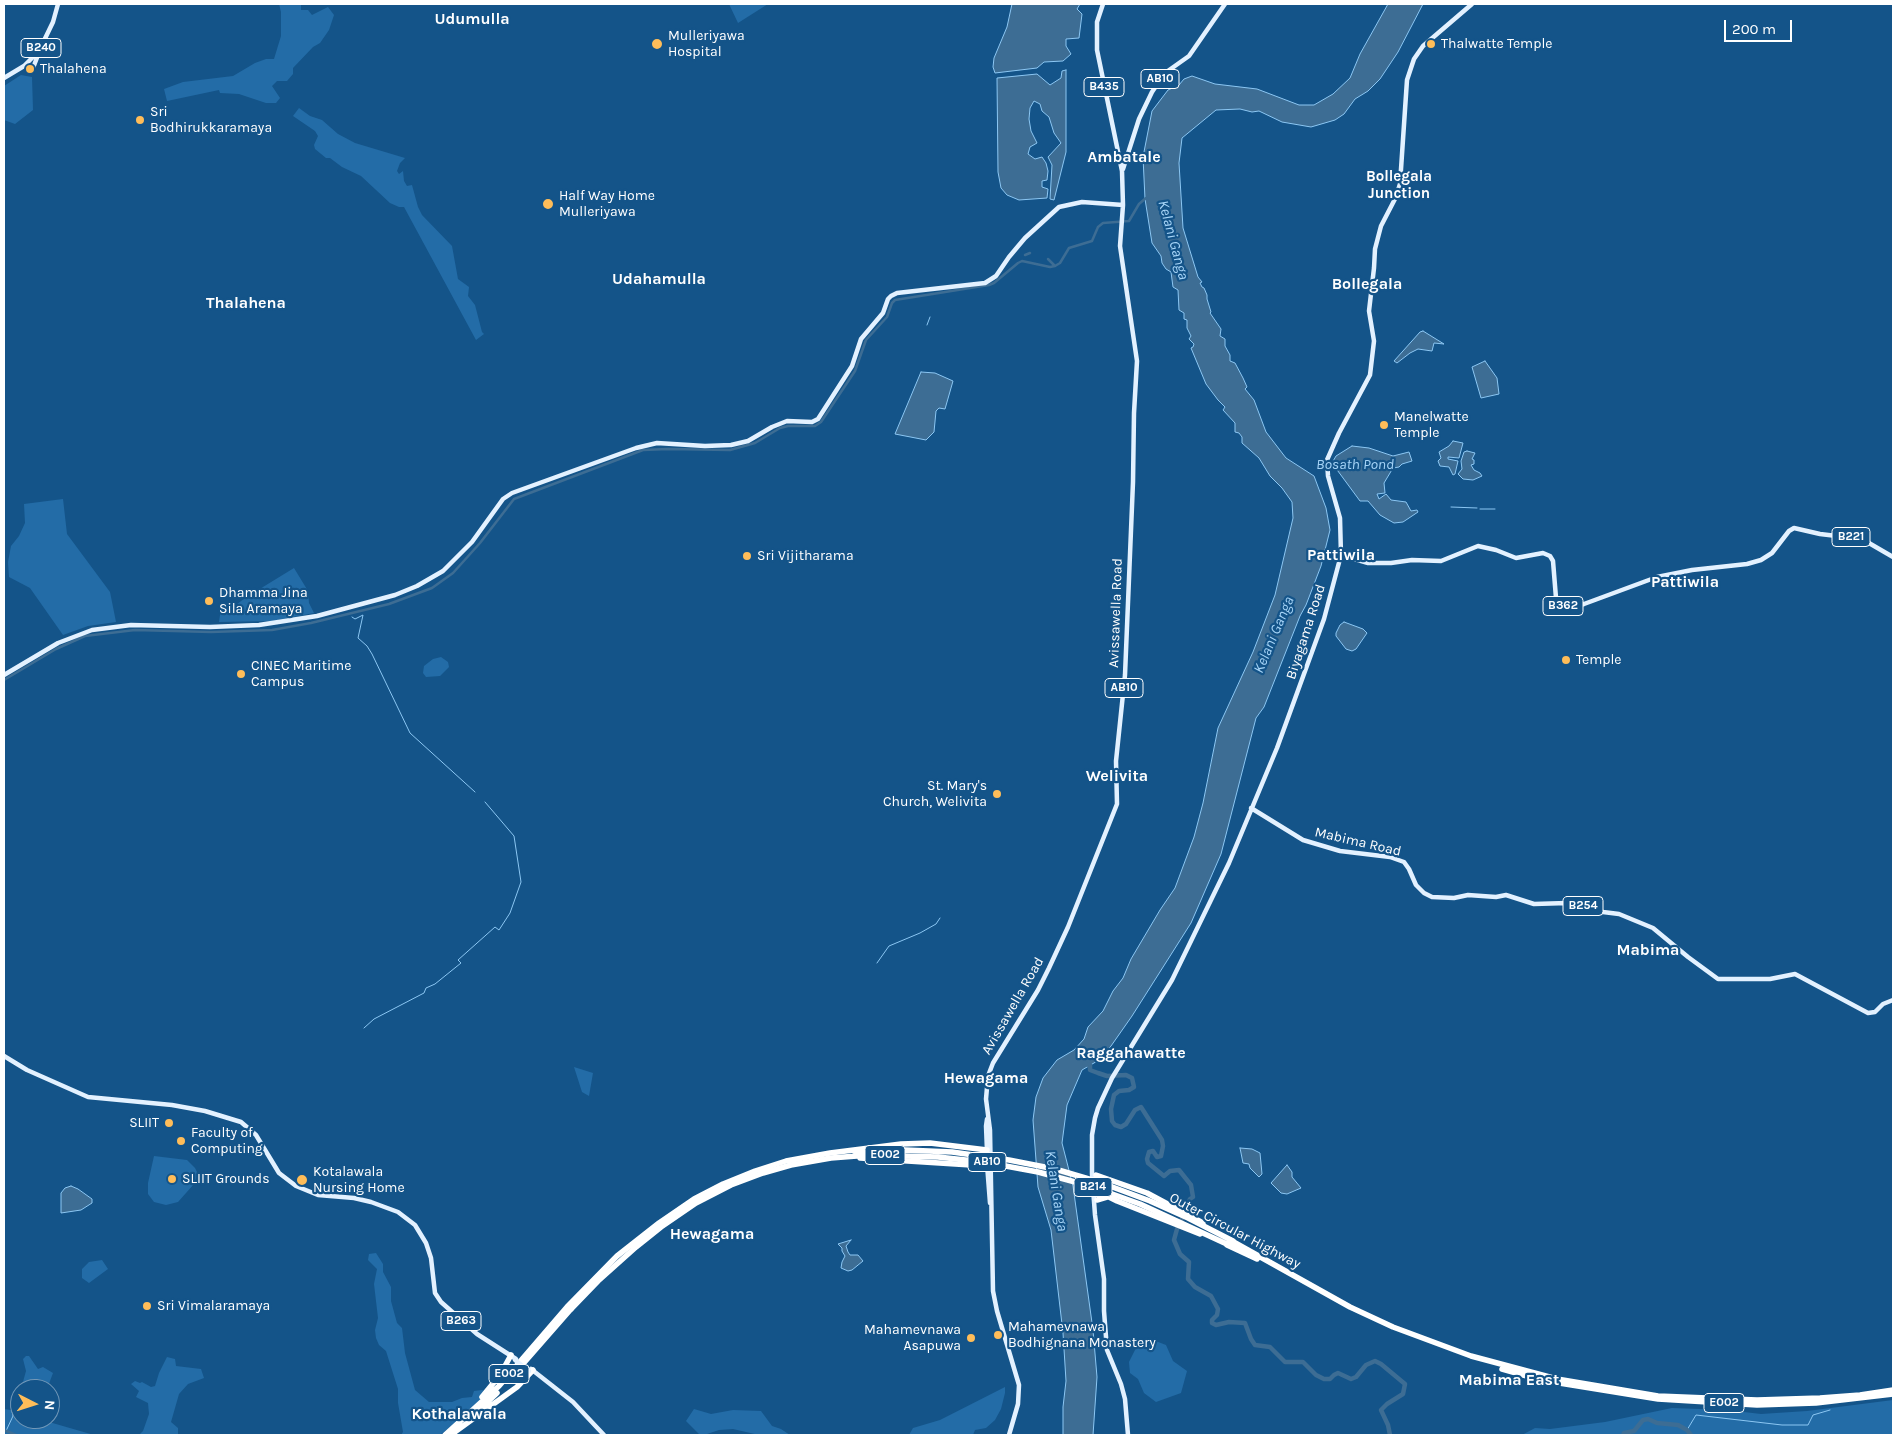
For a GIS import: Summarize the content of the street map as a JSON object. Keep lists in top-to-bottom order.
{
  "streets": {
    "highway": ["E002", "Outer Circular Highway"],
    "main road": [
      "B240",
      "AB10",
      "B435",
      "B221",
      "B362",
      "Avissawella Road",
      "Biyagama Road",
      "Mabima Road",
      "B254",
      "B214",
      "B263"
    ]
  },
  "crossings": [
    ["AB10", "B435"],
    ["AB10", "Avissawella Road"],
    ["B221", "B362"],
    ["B362", "Biyagama Road"],
    ["Biyagama Road", "Mabima Road"]
  ],
  "districts": [
    "Udumulla",
    "Ambatale",
    "Bollegala Junction",
    "Udahamulla",
    "Bollegala",
    "Thalahena",
    "Pattiwila",
    "Pattiwila",
    "Welivita",
    "Mabima",
    "Raggahawatte",
    "Hewagama",
    "Hewagama",
    "Mabima East",
    "Kothalawala"
  ],
  "water": ["Kelani Ganga", "Bosath Pond"],
  "places": [
    "Mulleriyawa Hospital",
    "Thalwatte Temple",
    "Thalahena",
    "Sri Bodhirukkaramaya",
    "Half Way Home Mulleriyawa",
    "Manelwatte Temple",
    "Sri Vijitharama",
    "Dhamma Jina Sila Aramaya",
    "Temple",
    "CINEC Maritime Campus",
    "St. Mary's Church, Welivita",
    "SLIIT",
    "Faculty of Computing",
    "SLIIT Grounds",
    "Kotalawala Nursing Home",
    "Sri Vimalaramaya",
    "Mahamevnawa Bodhignana Monastery",
    "Mahamevnawa Asapuwa"
  ],
  "scale_bar": "200 m",
  "north": "right"
}
